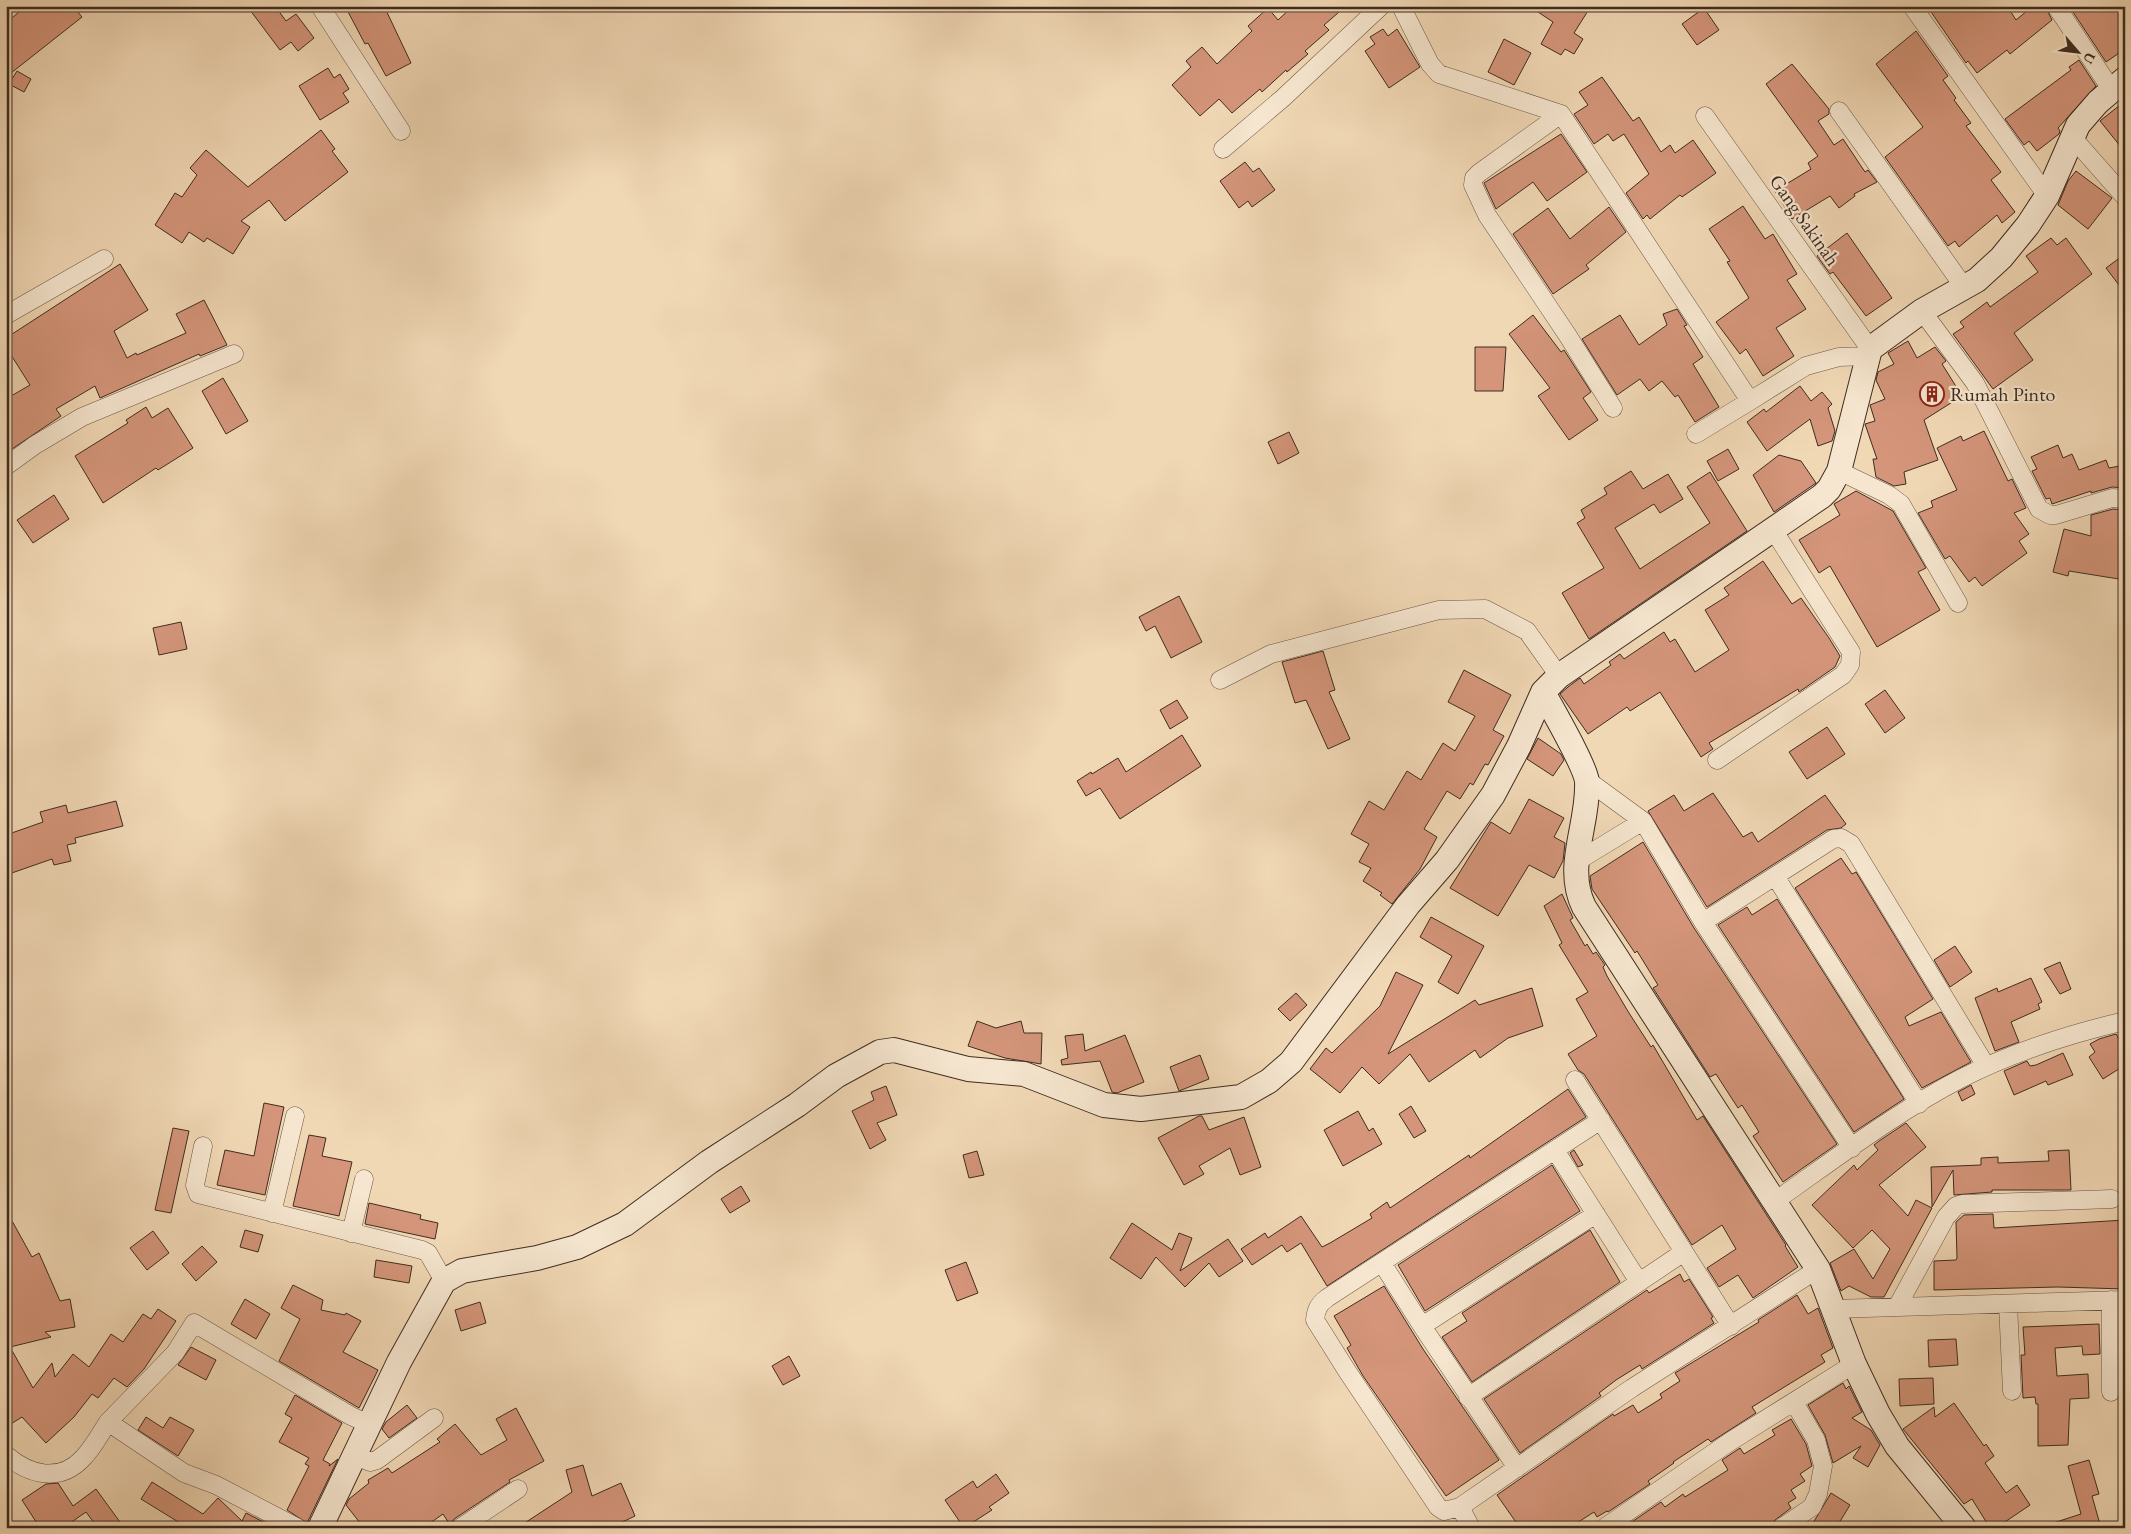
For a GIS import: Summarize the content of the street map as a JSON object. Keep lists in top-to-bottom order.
{
  "streets": {
    "street": ["Gang Sakinah"]
  },
  "places": {
    "building": ["Rumah Pinto"]
  },
  "north": "bottom right"
}
